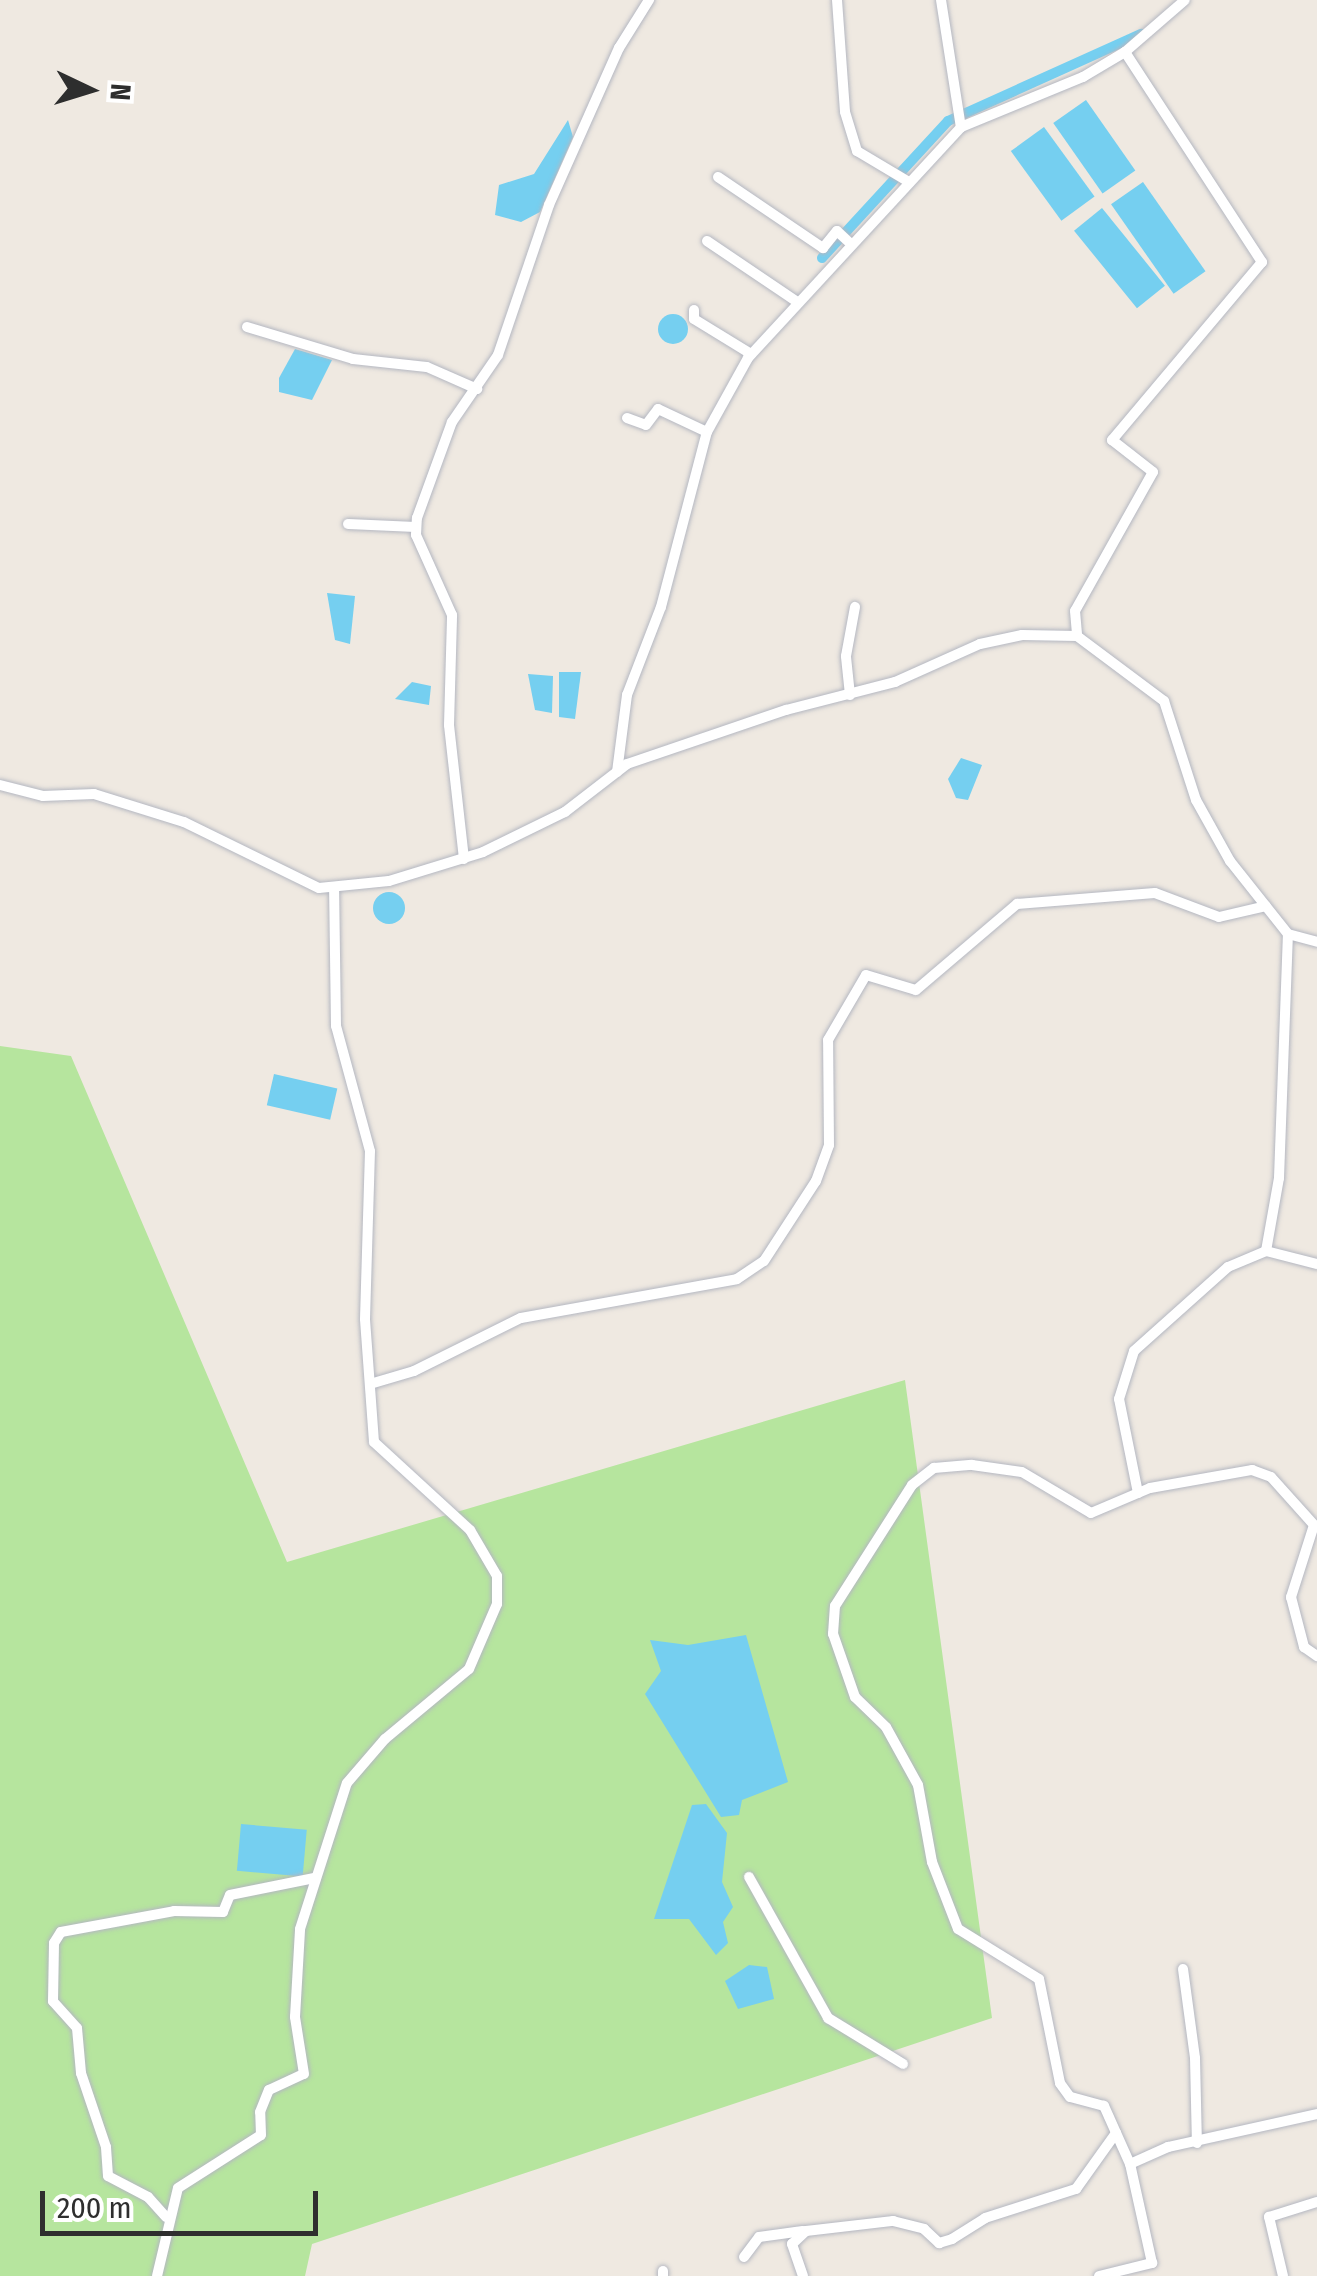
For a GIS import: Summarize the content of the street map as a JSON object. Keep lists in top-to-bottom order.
{
  "scale_bar": "200 m",
  "north": "right"
}
